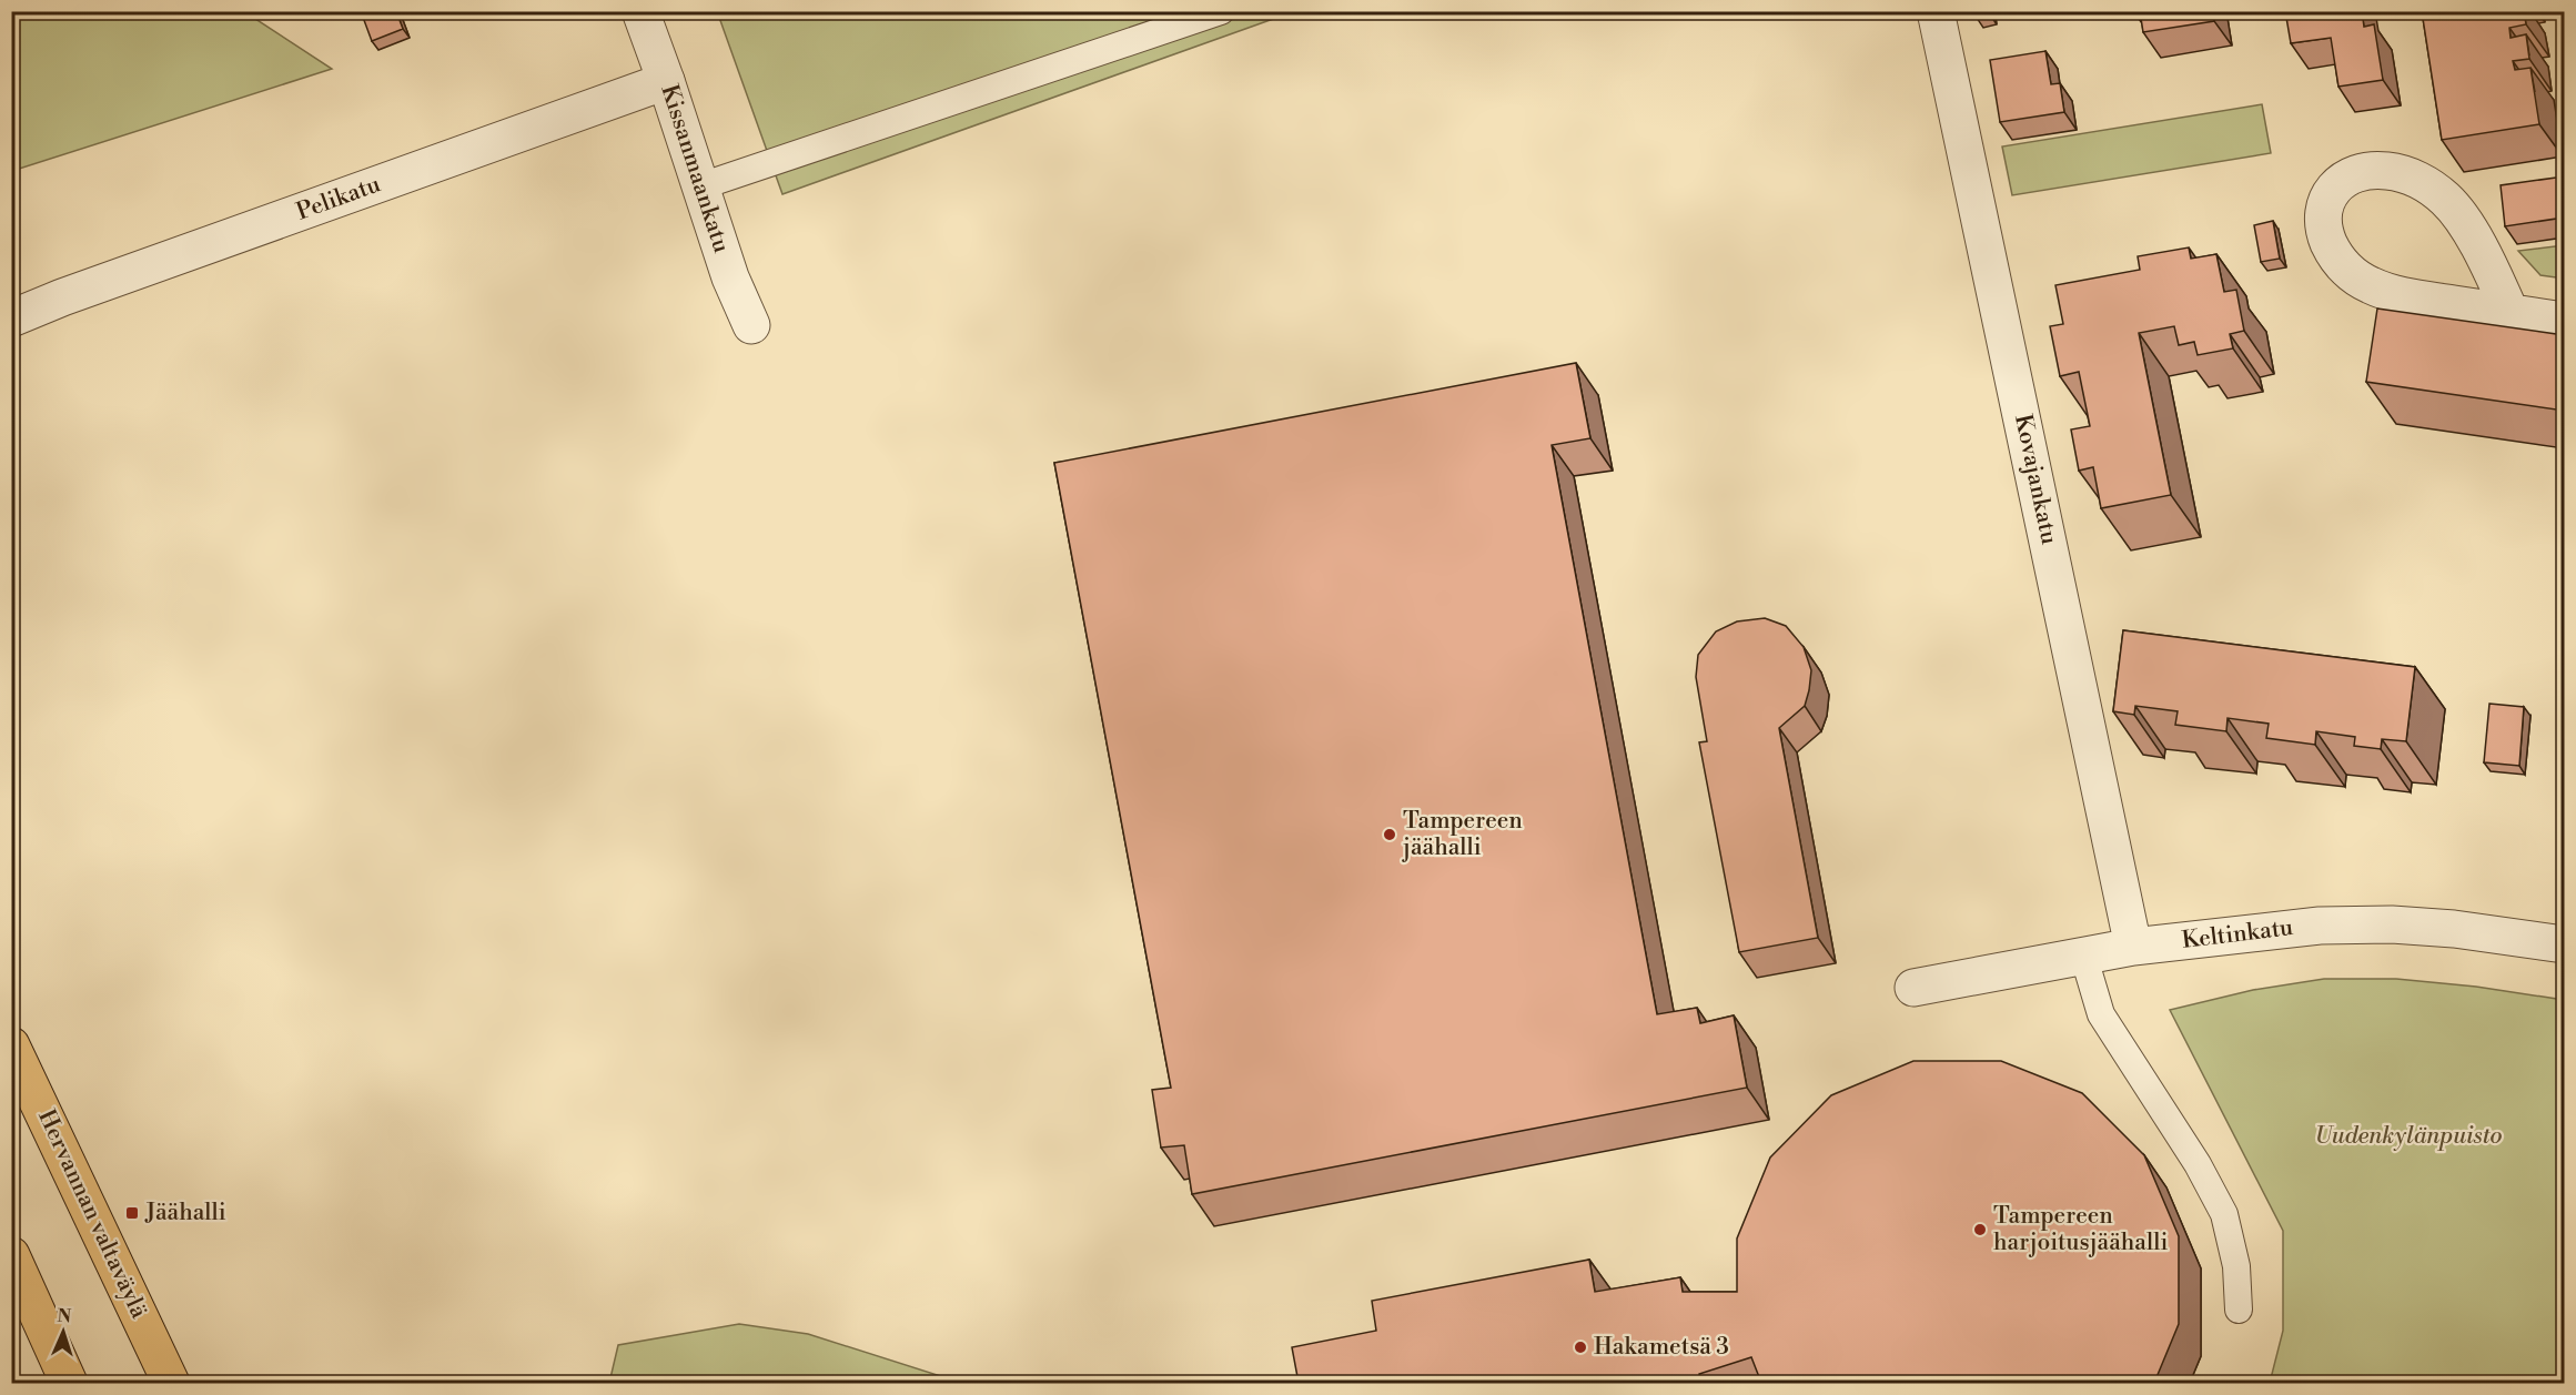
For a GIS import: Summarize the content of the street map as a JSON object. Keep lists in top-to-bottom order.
{
  "streets": {
    "highway": ["Hervannan valtaväylä"],
    "street": [
      "Kissanmaankatu",
      "Pelikatu",
      "Kovajankatu",
      "Keltinkatu"
    ]
  },
  "crossings": [
    ["Kissanmaankatu", "Pelikatu"],
    ["Kovajankatu", "Keltinkatu"]
  ],
  "parks": ["Uudenkylänpuisto"],
  "places": {
    "other": ["Tampereen jäähalli", "Tampereen harjoitusjäähalli", "Hakametsä 3"],
    "transit": ["Jäähalli"]
  },
  "north": "top"
}
